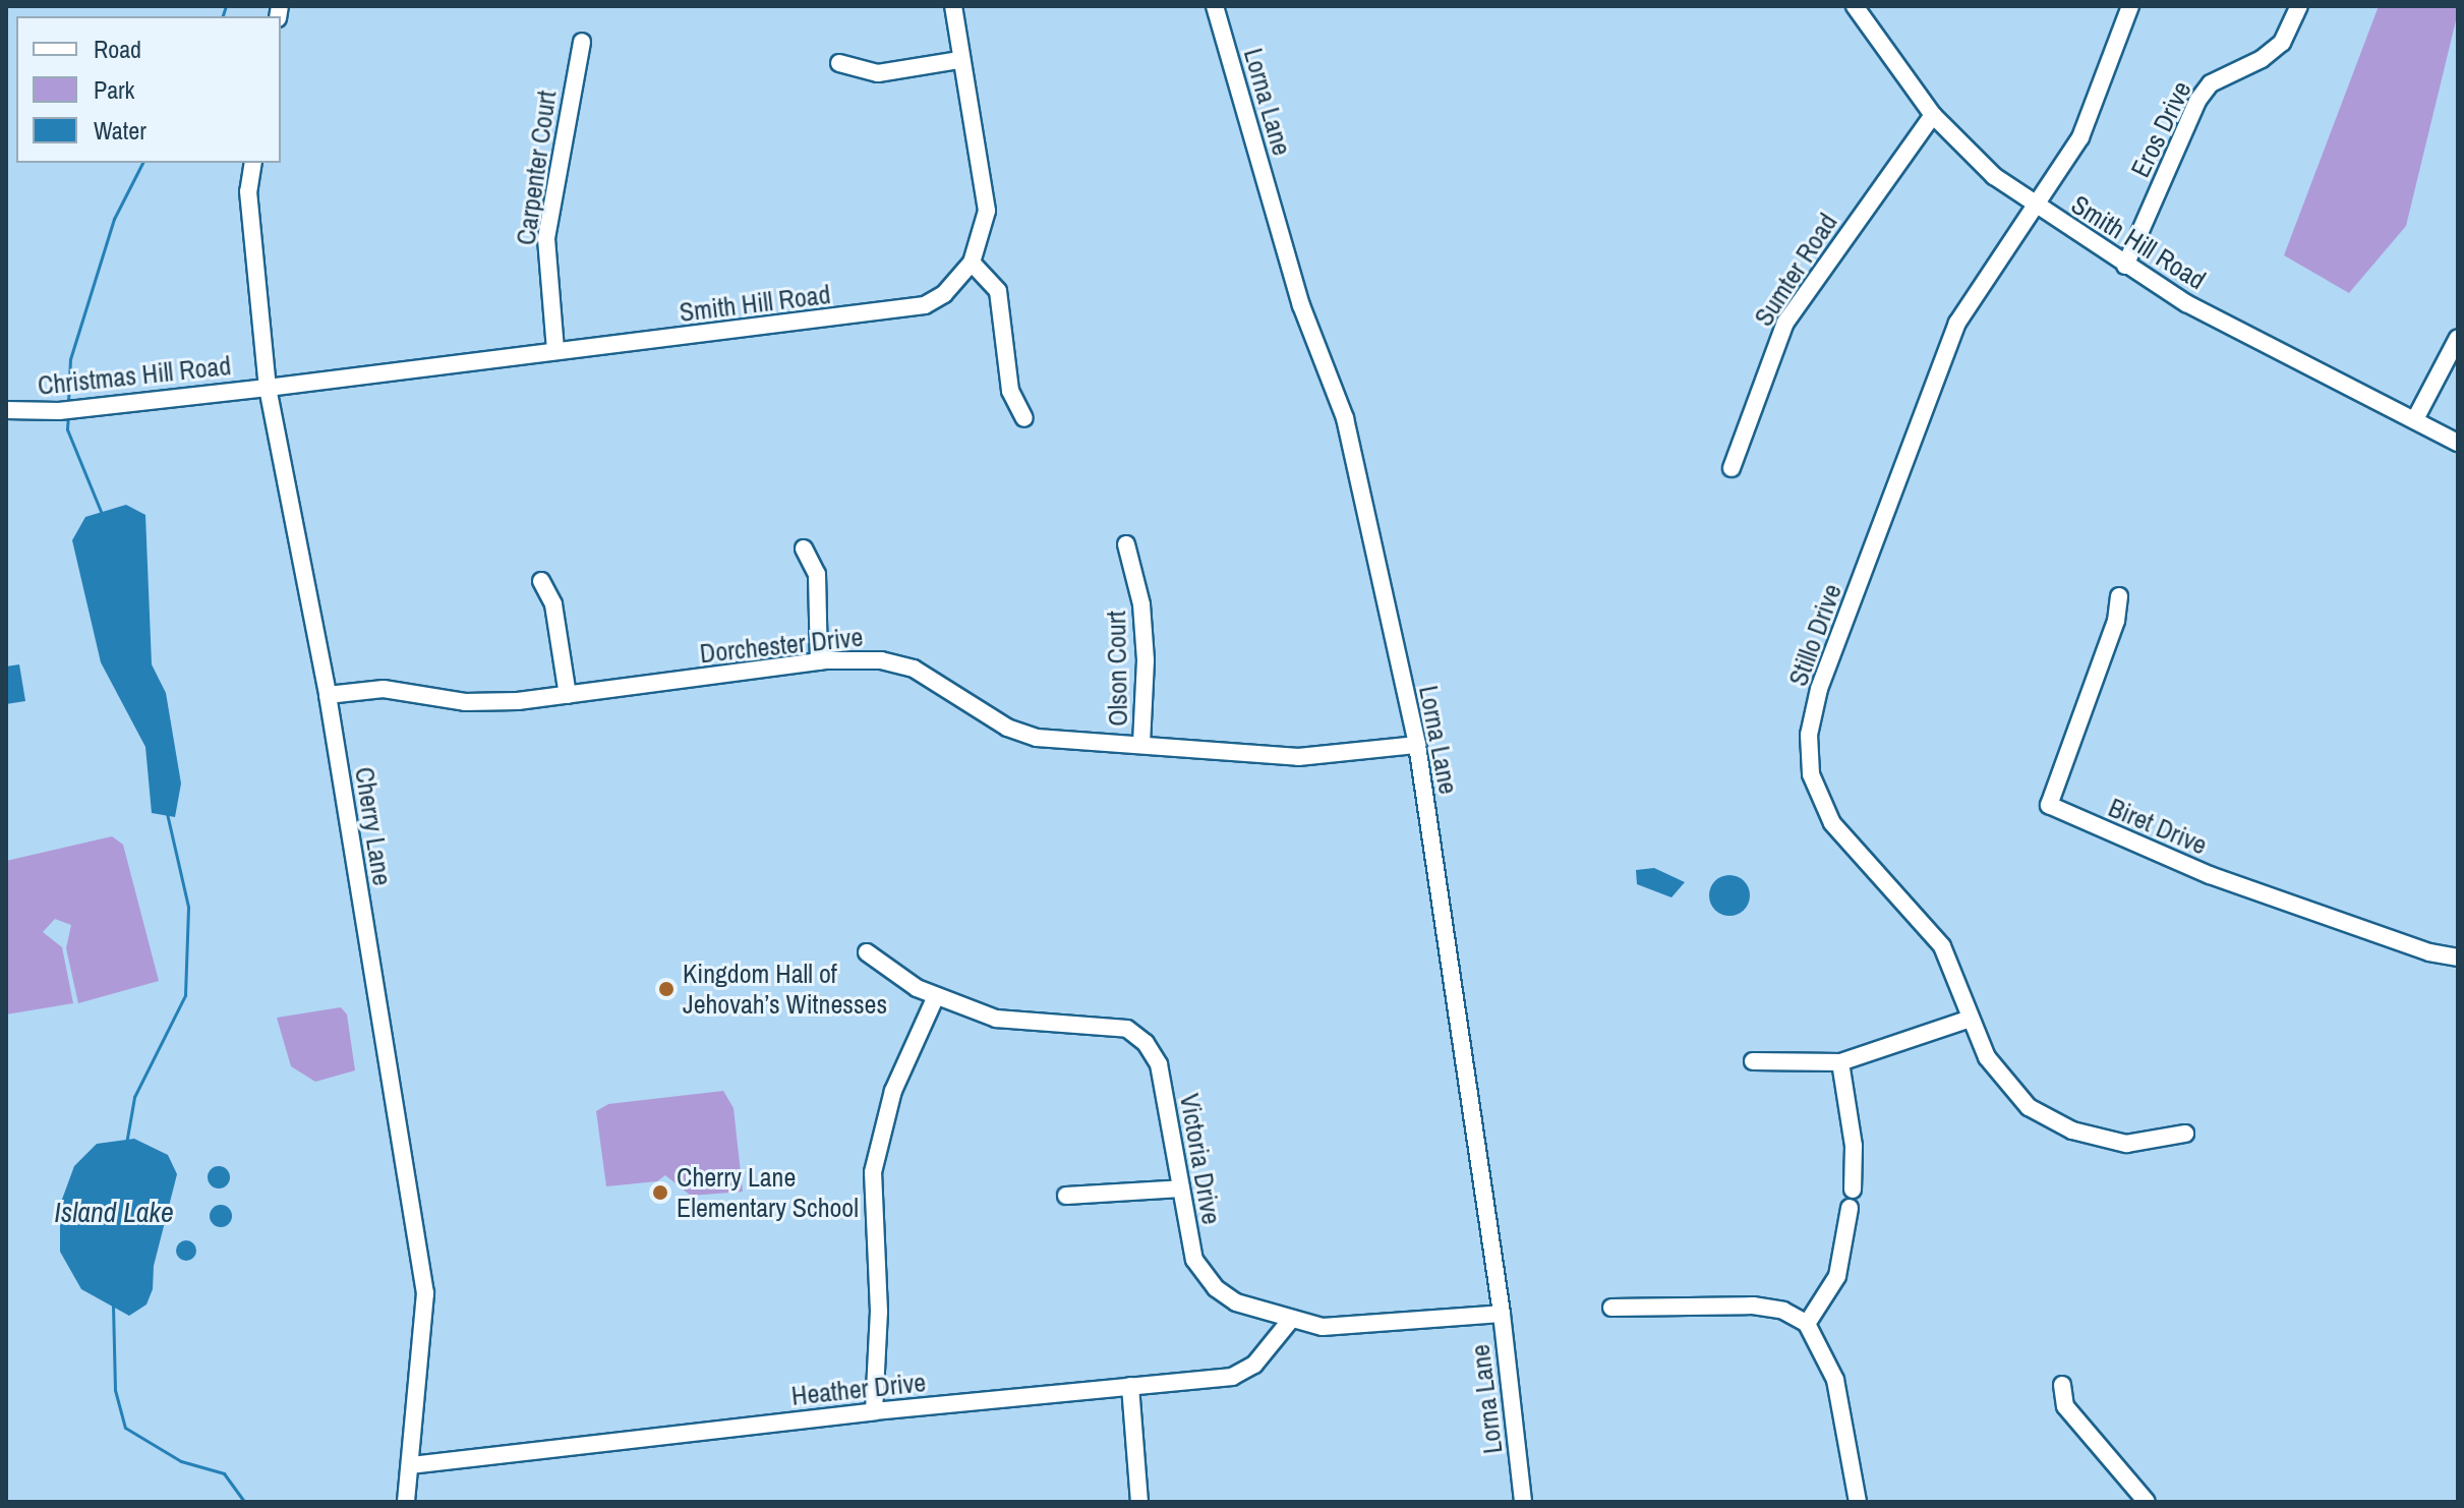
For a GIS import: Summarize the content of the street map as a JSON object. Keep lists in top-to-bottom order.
{
  "streets": {
    "street": [
      "Lorna Lane",
      "Eros Drive",
      "Carpenter Court",
      "Smith Hill Road",
      "Sumter Road",
      "Christmas Hill Road",
      "Stillo Drive",
      "Dorchester Drive",
      "Olson Court",
      "Cherry Lane",
      "Biret Drive",
      "Victoria Drive",
      "Heather Drive"
    ]
  },
  "crossings": [
    ["Lorna Lane", "Dorchester Drive"],
    ["Lorna Lane", "Victoria Drive"],
    ["Eros Drive", "Smith Hill Road"],
    ["Carpenter Court", "Smith Hill Road"],
    ["Smith Hill Road", "Sumter Road"],
    ["Smith Hill Road", "Christmas Hill Road"],
    ["Smith Hill Road", "Stillo Drive"],
    ["Smith Hill Road", "Cherry Lane"],
    ["Christmas Hill Road", "Cherry Lane"],
    ["Dorchester Drive", "Olson Court"],
    ["Dorchester Drive", "Cherry Lane"],
    ["Cherry Lane", "Heather Drive"],
    ["Victoria Drive", "Heather Drive"]
  ],
  "water": ["Island Lake"],
  "places": ["Kingdom Hall of Jehovah’s Witnesses", "Cherry Lane Elementary School"],
  "legend": ["Road", "Park", "Water"]
}
